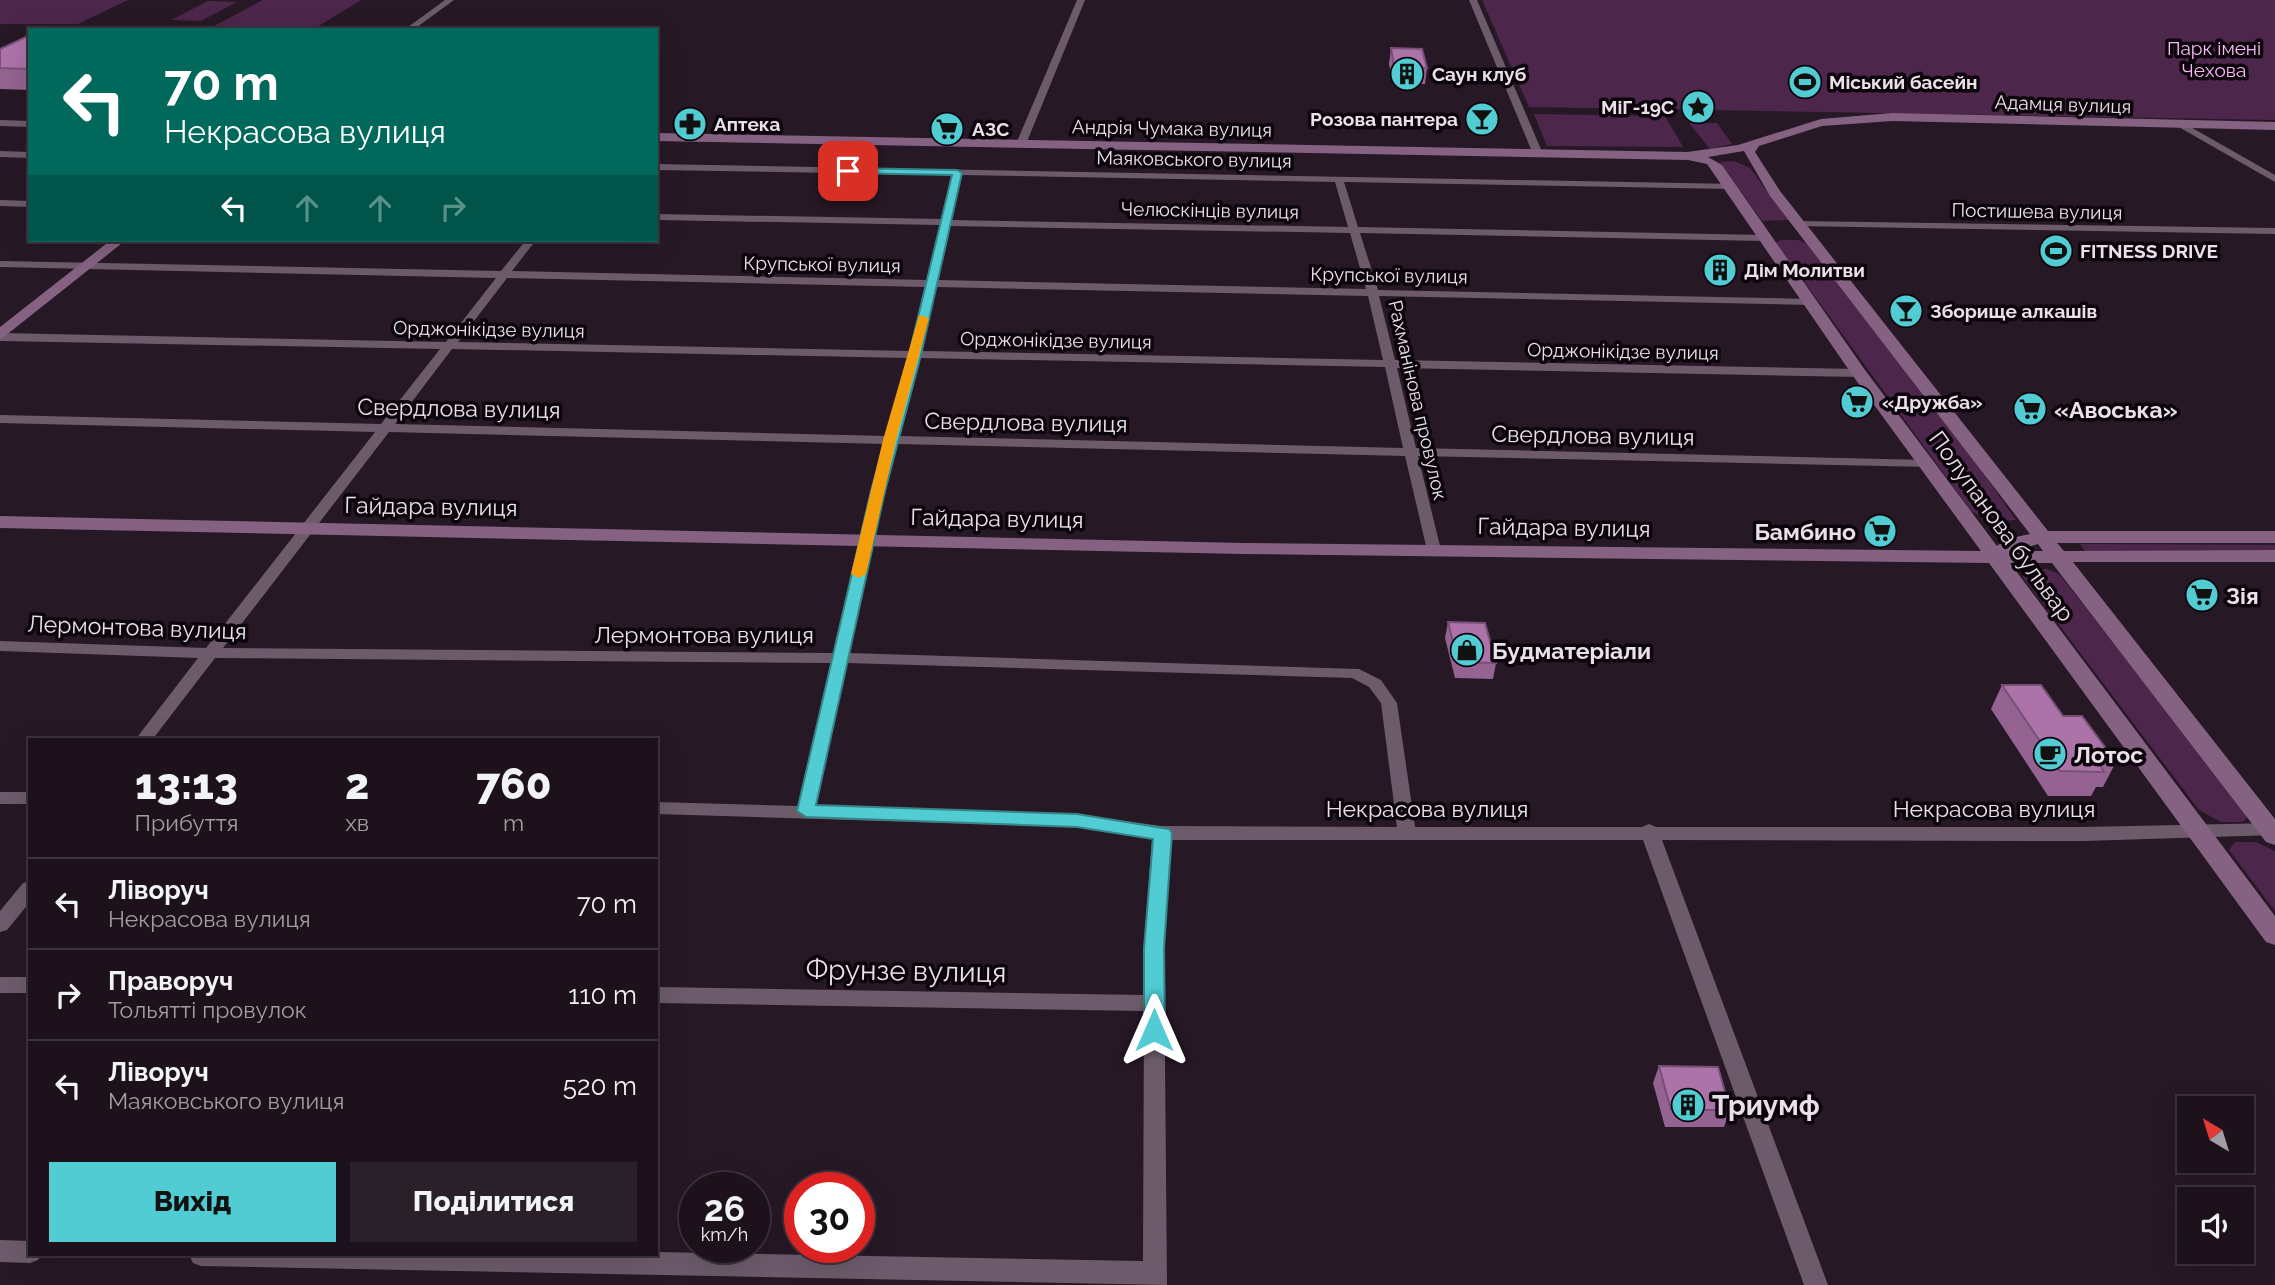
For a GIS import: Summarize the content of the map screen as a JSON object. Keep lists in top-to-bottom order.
{
  "streets": {
    "street": [
      "Адамця вулиця",
      "Андрія Чумака вулиця",
      "Маяковського вулиця",
      "Челюскінців вулиця",
      "Постишева вулиця",
      "Крупської вулиця",
      "Орджонікідзе вулиця",
      "Рахманінова провулок",
      "Свердлова вулиця",
      "Гайдара вулиця",
      "Полупанова бульвар",
      "Лермонтова вулиця",
      "Некрасова вулиця",
      "Фрунзе вулиця"
    ]
  },
  "crossings": [
    ["Адамця вулиця", "Андрія Чумака вулиця"],
    ["Адамця вулиця", "Полупанова бульвар"],
    ["Андрія Чумака вулиця", "Полупанова бульвар"],
    ["Маяковського вулиця", "Рахманінова провулок"],
    ["Маяковського вулиця", "Полупанова бульвар"],
    ["Челюскінців вулиця", "Рахманінова провулок"],
    ["Челюскінців вулиця", "Полупанова бульвар"],
    ["Постишева вулиця", "Полупанова бульвар"],
    ["Крупської вулиця", "Рахманінова провулок"],
    ["Крупської вулиця", "Полупанова бульвар"],
    ["Орджонікідзе вулиця", "Рахманінова провулок"],
    ["Орджонікідзе вулиця", "Полупанова бульвар"],
    ["Рахманінова провулок", "Свердлова вулиця"],
    ["Рахманінова провулок", "Гайдара вулиця"],
    ["Свердлова вулиця", "Полупанова бульвар"],
    ["Гайдара вулиця", "Полупанова бульвар"],
    ["Полупанова бульвар", "Некрасова вулиця"],
    ["Лермонтова вулиця", "Некрасова вулиця"]
  ],
  "parks": ["Парк імені Чехова"],
  "places": {
    "building": ["Саун клуб", "Дім Молитви", "Триумф"],
    "sports": ["Міський басейн", "FITNESS DRIVE"],
    "place": ["МіГ-19С"],
    "bar": ["Розова пантера", "Зборище алкашів"],
    "pharmacy": ["Аптека"],
    "supermarket": [
      "АЗС",
      "«Дружба»",
      "«Авоська»",
      "Бамбино",
      "Зія"
    ],
    "shop": ["Будматеріали"],
    "cafe": ["Лотос"]
  },
  "north": "top left",
  "page": {
    "turn": ["70 m", "Некрасова вулиця"],
    "eta": [
      "13:13",
      "Прибуття",
      "2",
      "хв",
      "760",
      "m"
    ],
    "list": [
      {
        "name": "Ліворуч",
        "note": "Некрасова вулиця",
        "value": "70 m"
      },
      {
        "name": "Праворуч",
        "note": "Тольятті провулок",
        "value": "110 m"
      },
      {
        "name": "Ліворуч",
        "note": "Маяковського вулиця",
        "value": "520 m"
      }
    ],
    "buttons": ["Вихід", "Поділитися"],
    "speed": "26 km/h",
    "limit": "30"
  }
}
